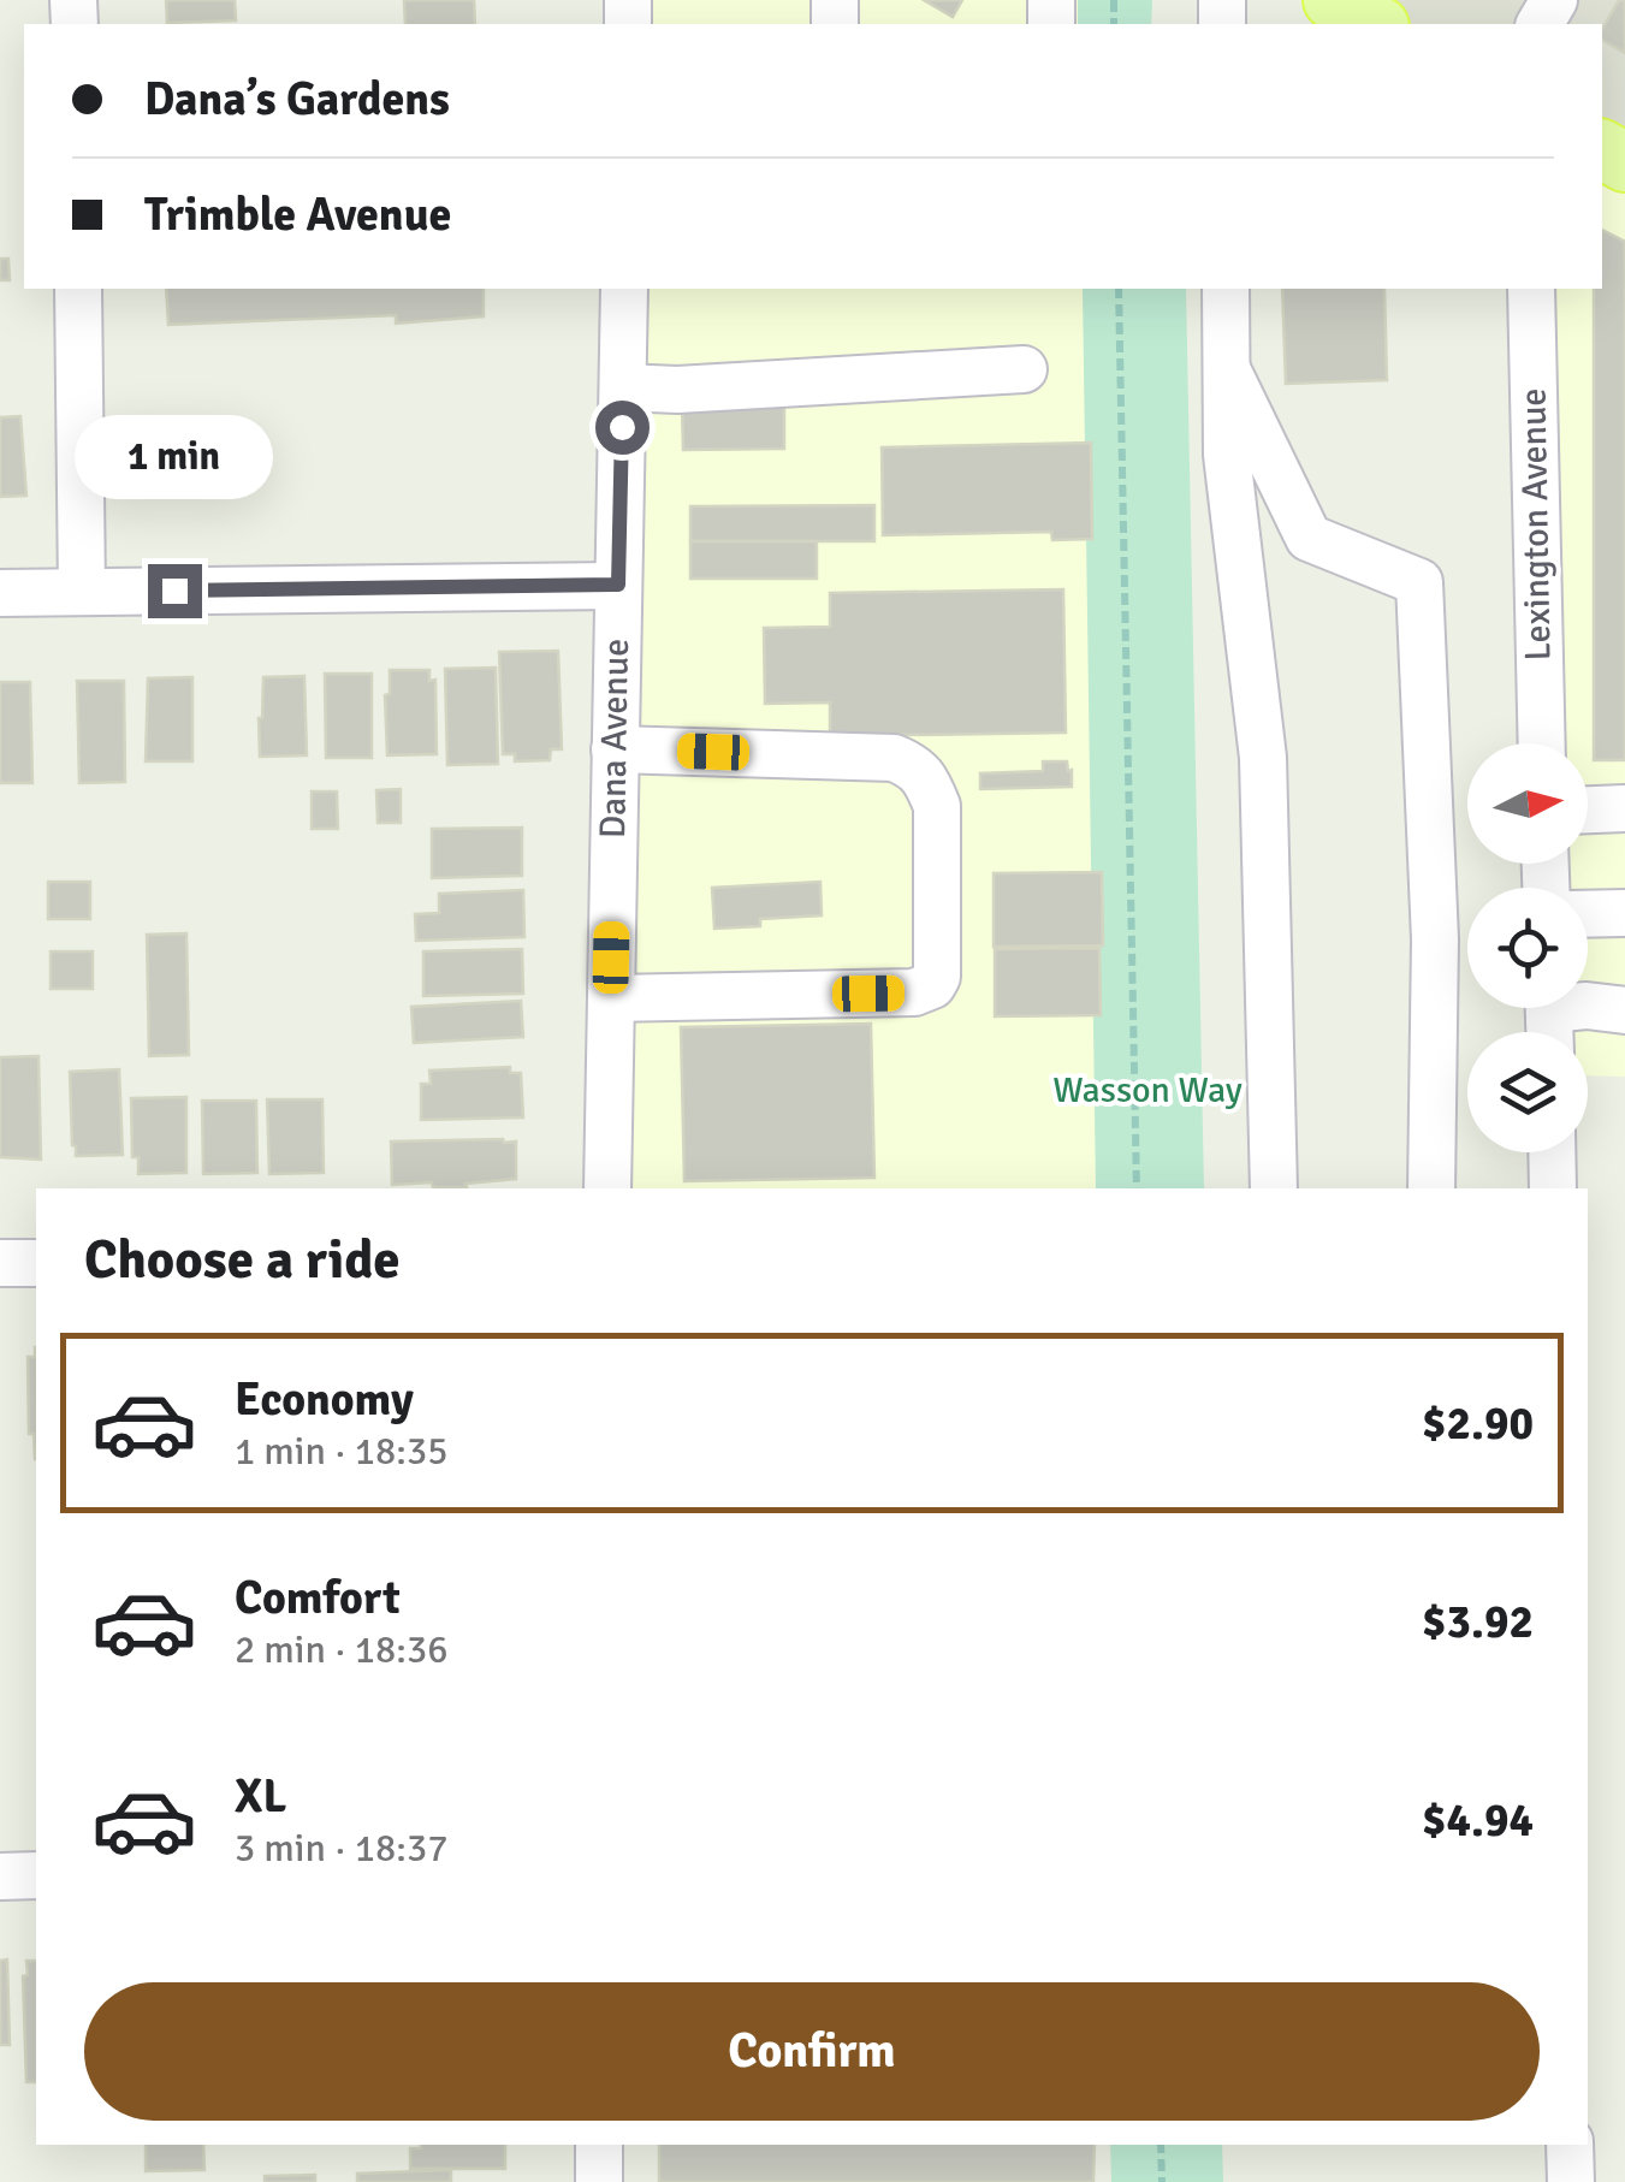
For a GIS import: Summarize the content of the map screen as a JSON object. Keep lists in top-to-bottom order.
{
  "streets": {
    "street": ["Lexington Avenue", "Dana Avenue"]
  },
  "parks": ["Wasson Way"],
  "north": "right",
  "page": {
    "banner": ["Dana’s Gardens", "Trimble Avenue"],
    "bubble": "1 min",
    "heading": "Choose a ride",
    "list": [
      {
        "name": "Economy",
        "note": "1 min · 18:35",
        "value": "$2.90"
      },
      {
        "name": "Comfort",
        "note": "2 min · 18:36",
        "value": "$3.92"
      },
      {
        "name": "XL",
        "note": "3 min · 18:37",
        "value": "$4.94"
      }
    ],
    "buttons": "Confirm"
  }
}
